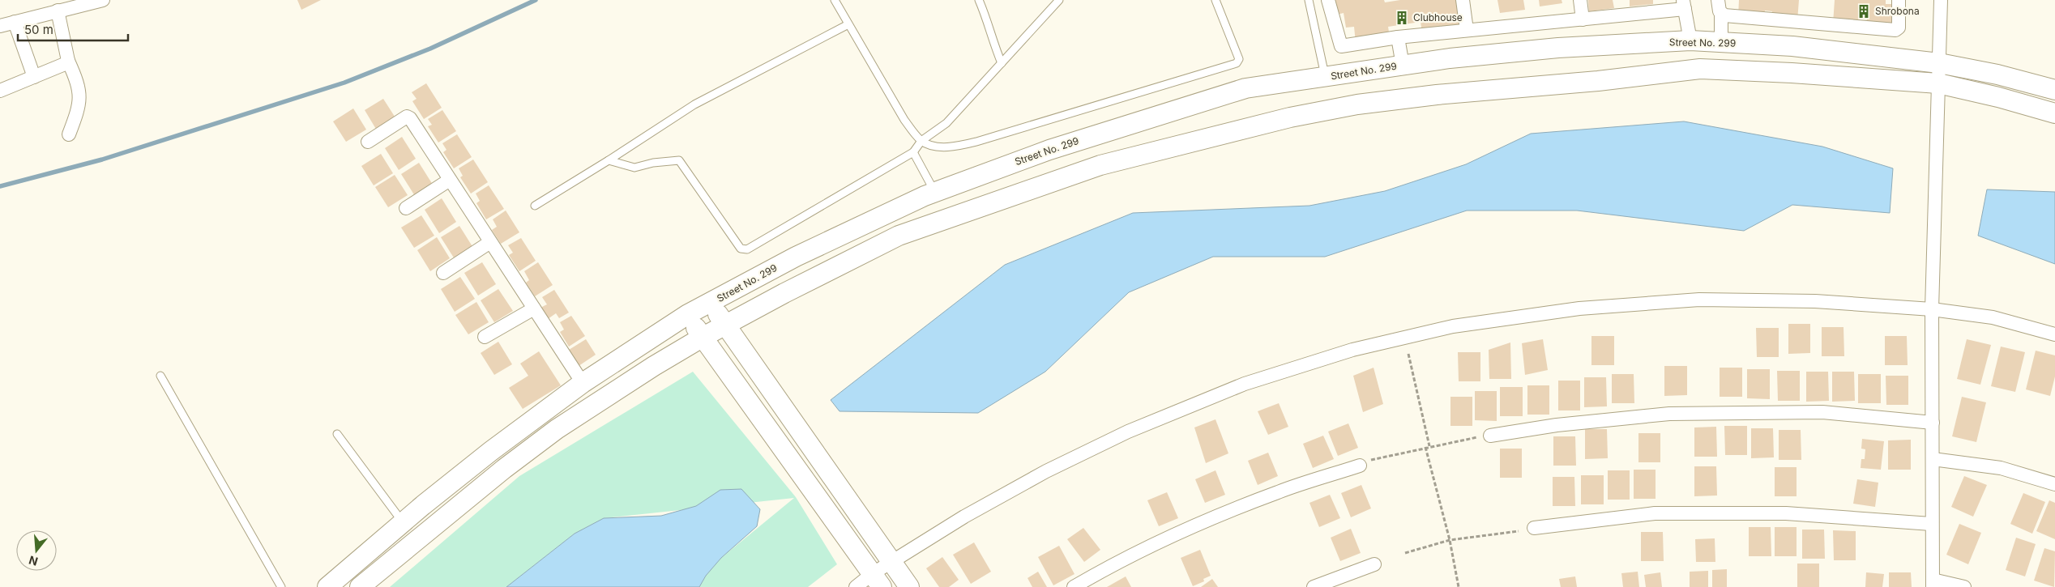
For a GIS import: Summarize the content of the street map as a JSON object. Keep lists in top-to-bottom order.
{
  "streets": {
    "street": ["Street No. 299"]
  },
  "places": {
    "building": ["Shrobona", "Clubhouse"]
  },
  "scale_bar": "50 m",
  "north": "bottom"
}
